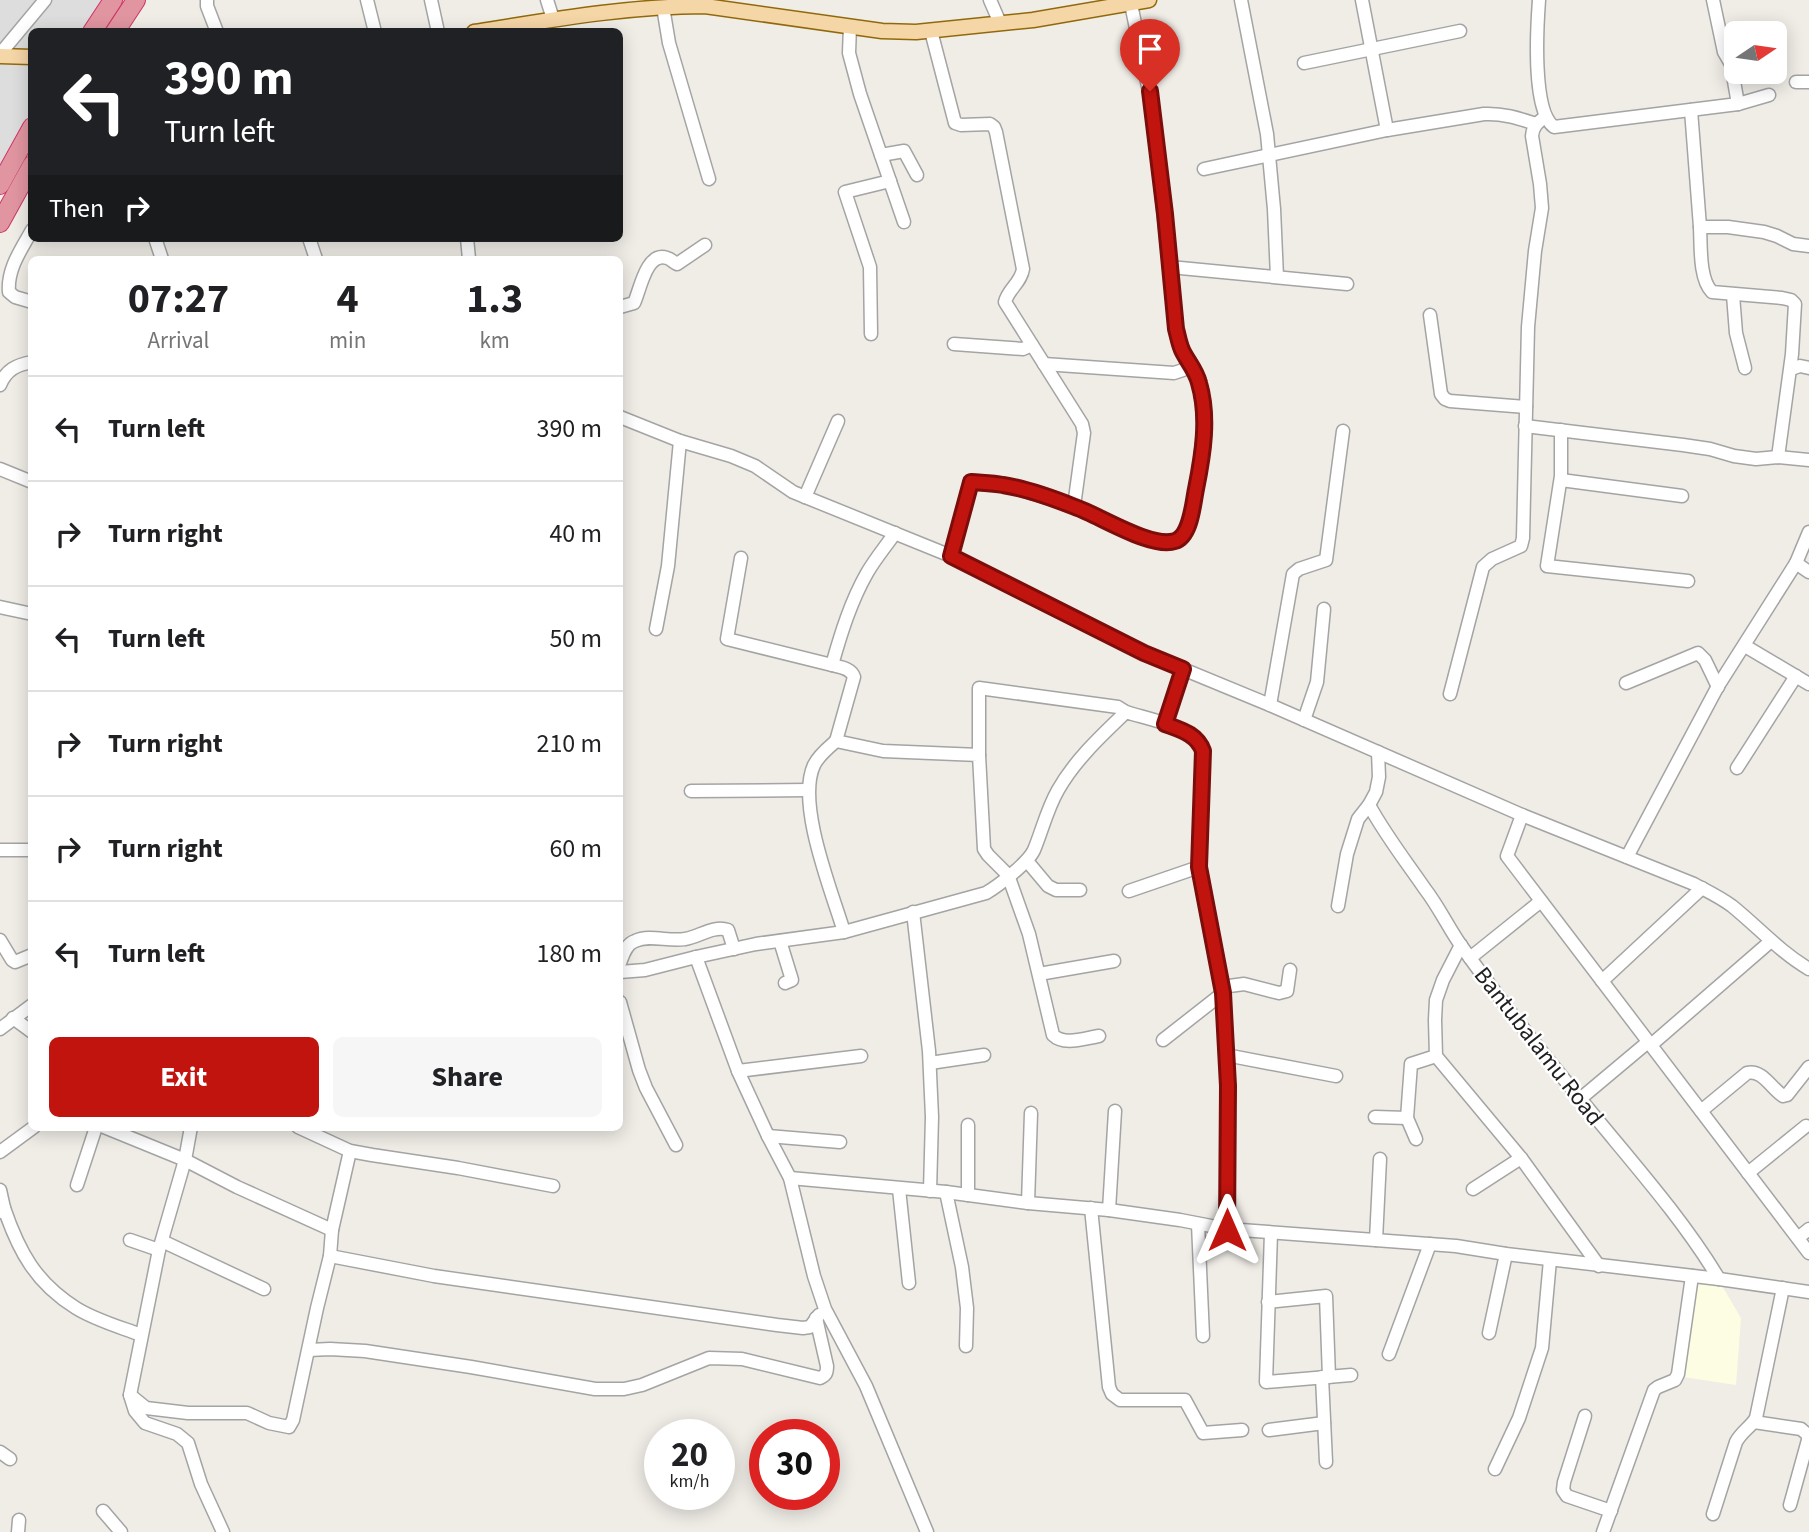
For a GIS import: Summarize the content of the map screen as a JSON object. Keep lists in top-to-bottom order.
{
  "streets": {
    "street": ["Bantubalamu Road"]
  },
  "north": "right",
  "page": {
    "turn": ["390 m", "Turn left"],
    "then": "Then",
    "eta": [
      "07:27",
      "Arrival",
      "4",
      "min",
      "1.3",
      "km"
    ],
    "list": [
      {
        "name": "Turn left",
        "value": "390 m"
      },
      {
        "name": "Turn right",
        "value": "40 m"
      },
      {
        "name": "Turn left",
        "value": "50 m"
      },
      {
        "name": "Turn right",
        "value": "210 m"
      },
      {
        "name": "Turn right",
        "value": "60 m"
      },
      {
        "name": "Turn left",
        "value": "180 m"
      }
    ],
    "buttons": ["Exit", "Share"],
    "speed": "20 km/h",
    "limit": "30"
  }
}
